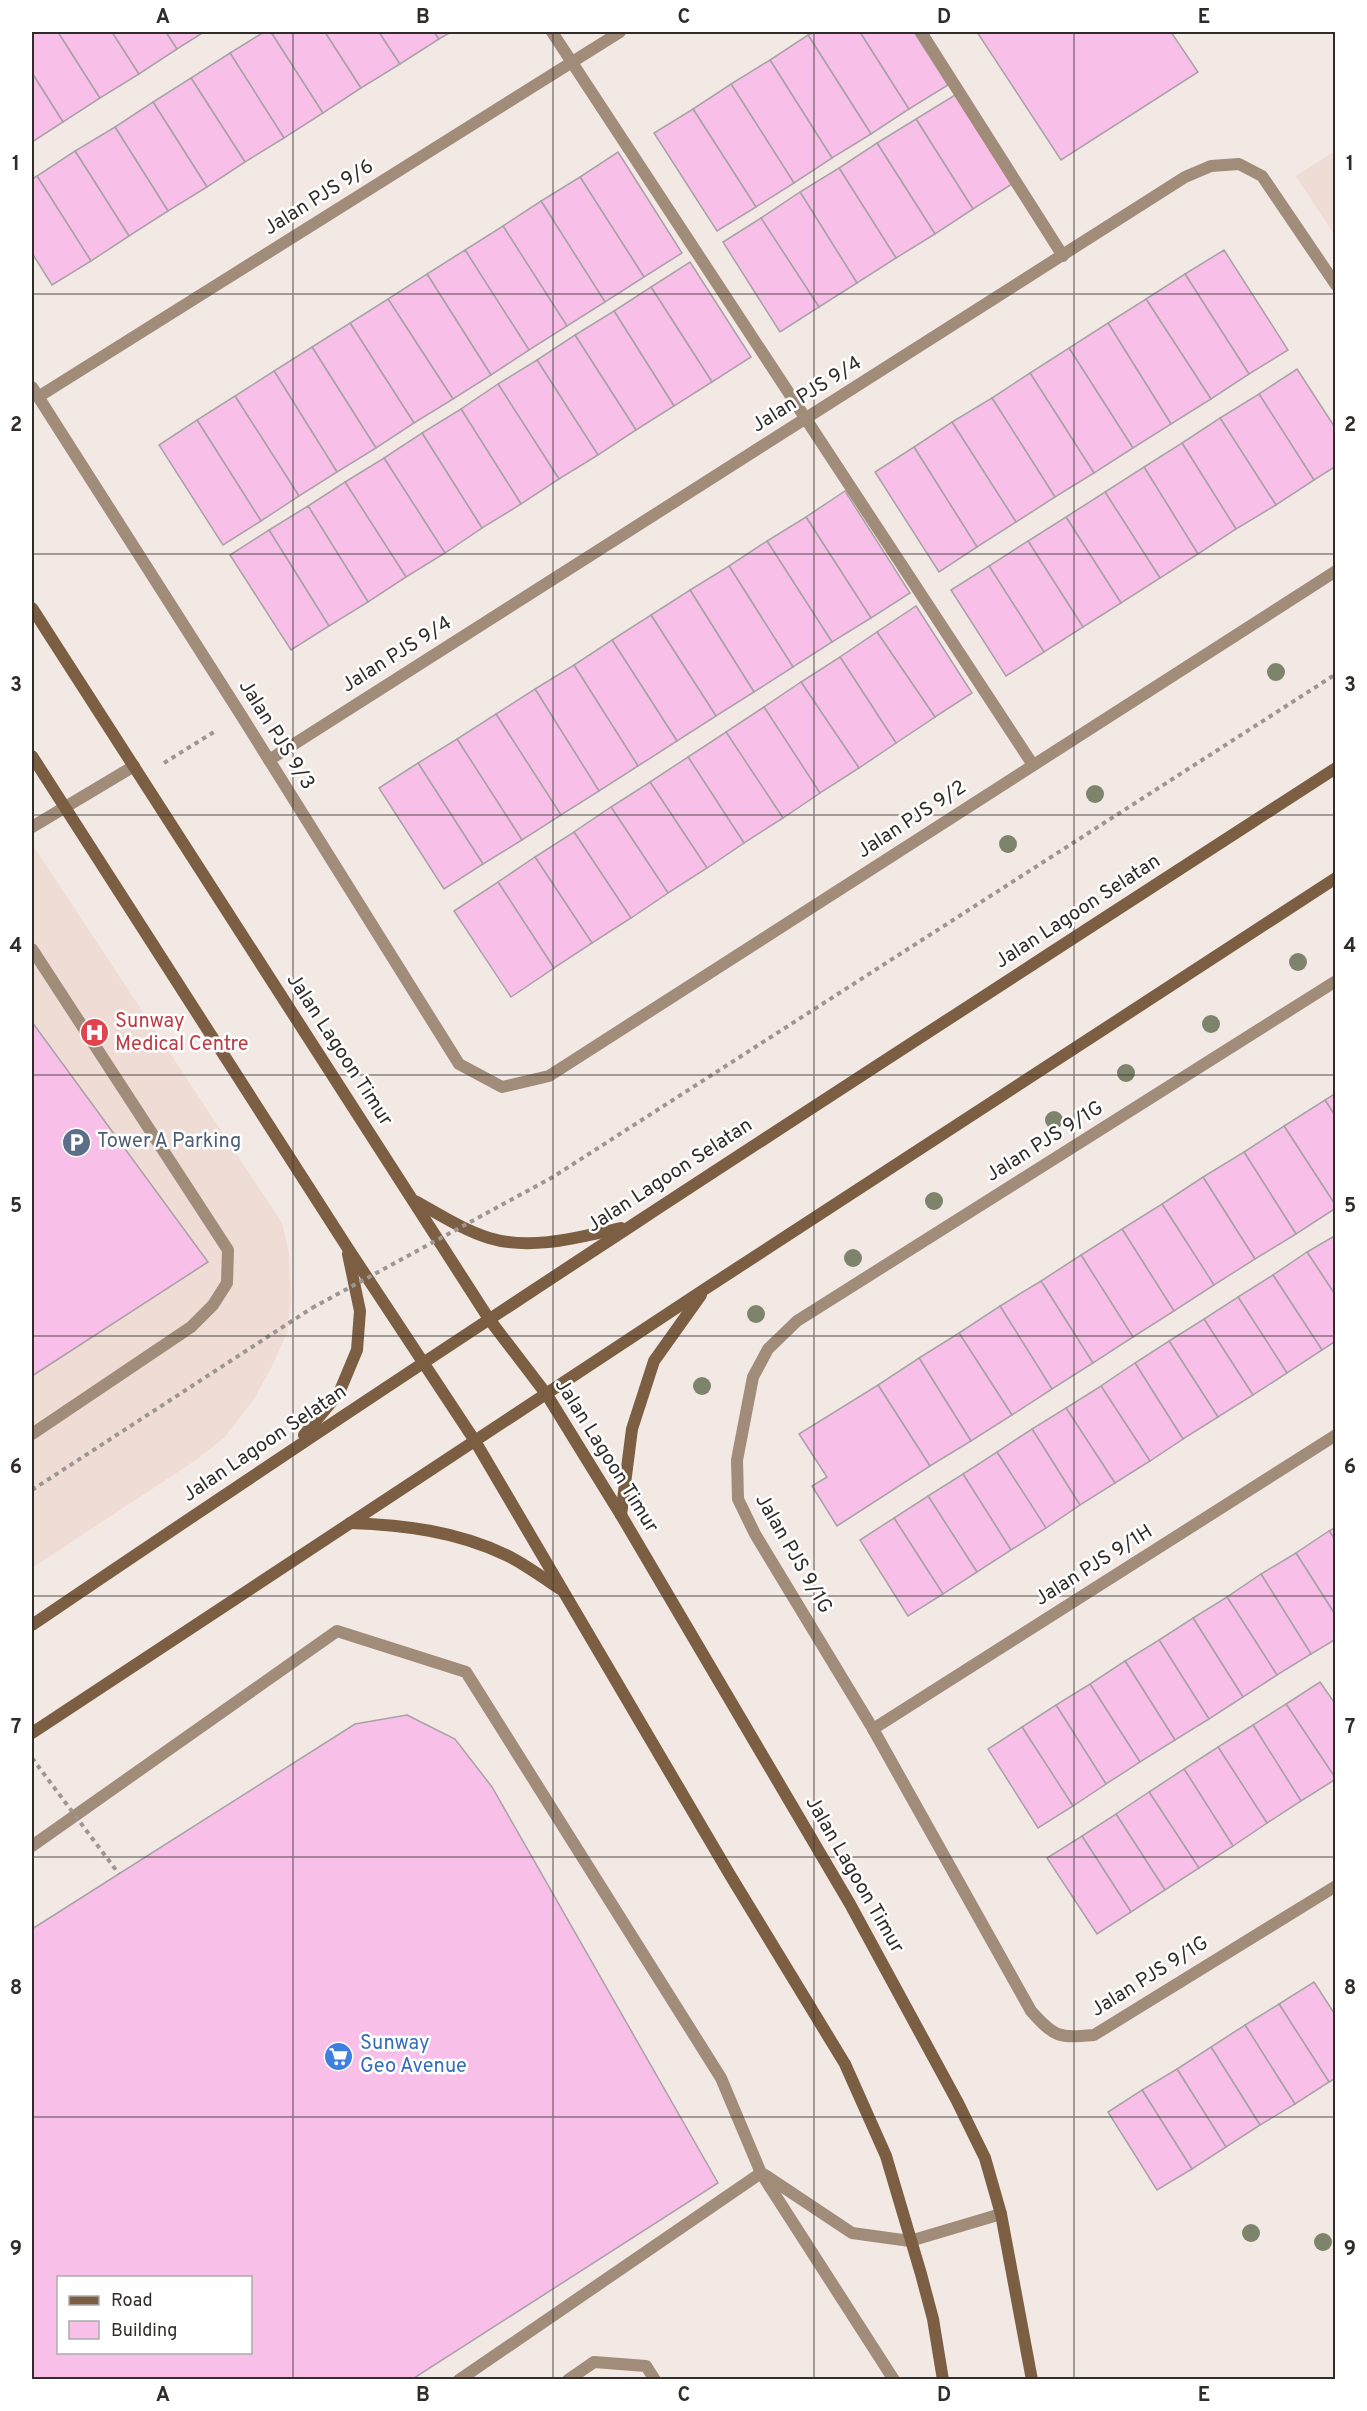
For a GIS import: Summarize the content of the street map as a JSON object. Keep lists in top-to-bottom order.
{
  "streets": {
    "main road": ["Jalan Lagoon Selatan", "Jalan Lagoon Timur"],
    "street": [
      "Jalan PJS 9/6",
      "Jalan PJS 9/4",
      "Jalan PJS 9/3",
      "Jalan PJS 9/2",
      "Jalan PJS 9/1G",
      "Jalan PJS 9/1H"
    ]
  },
  "crossings": [
    ["Jalan PJS 9/6", "Jalan PJS 9/3"],
    ["Jalan PJS 9/4", "Jalan PJS 9/3"],
    ["Jalan PJS 9/3", "Jalan PJS 9/2"],
    ["Jalan Lagoon Selatan", "Jalan Lagoon Timur"],
    ["Jalan PJS 9/1G", "Jalan PJS 9/1H"]
  ],
  "places": {
    "hospital": ["Sunway Medical Centre"],
    "parking": ["Tower A Parking"],
    "supermarket": ["Sunway Geo Avenue"]
  },
  "legend": ["Road", "Building"],
  "grid": {
    "columns": [
      "A",
      "B",
      "C",
      "D",
      "E"
    ],
    "rows": [
      "1",
      "2",
      "3",
      "4",
      "5",
      "6",
      "7",
      "8",
      "9"
    ]
  }
}
